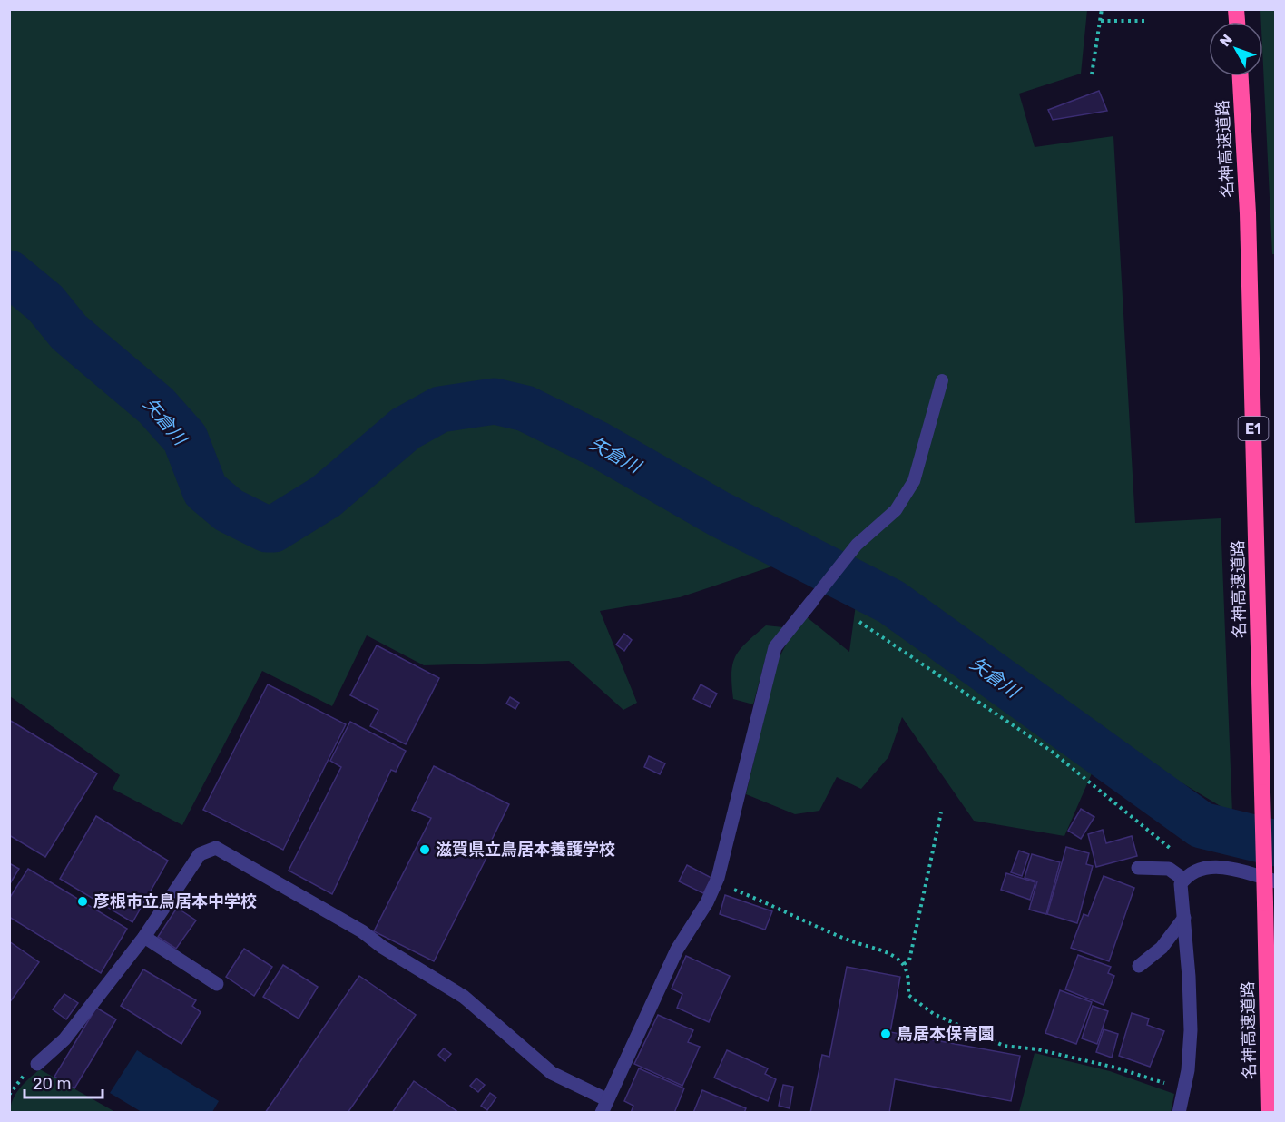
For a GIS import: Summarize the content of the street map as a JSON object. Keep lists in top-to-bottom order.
{
  "streets": {
    "highway": ["名神高速道路", "E1"]
  },
  "water": ["矢倉川"],
  "places": ["滋賀県立鳥居本養護学校", "彦根市立鳥居本中学校", "鳥居本保育園"],
  "scale_bar": "20 m",
  "north": "top left"
}
